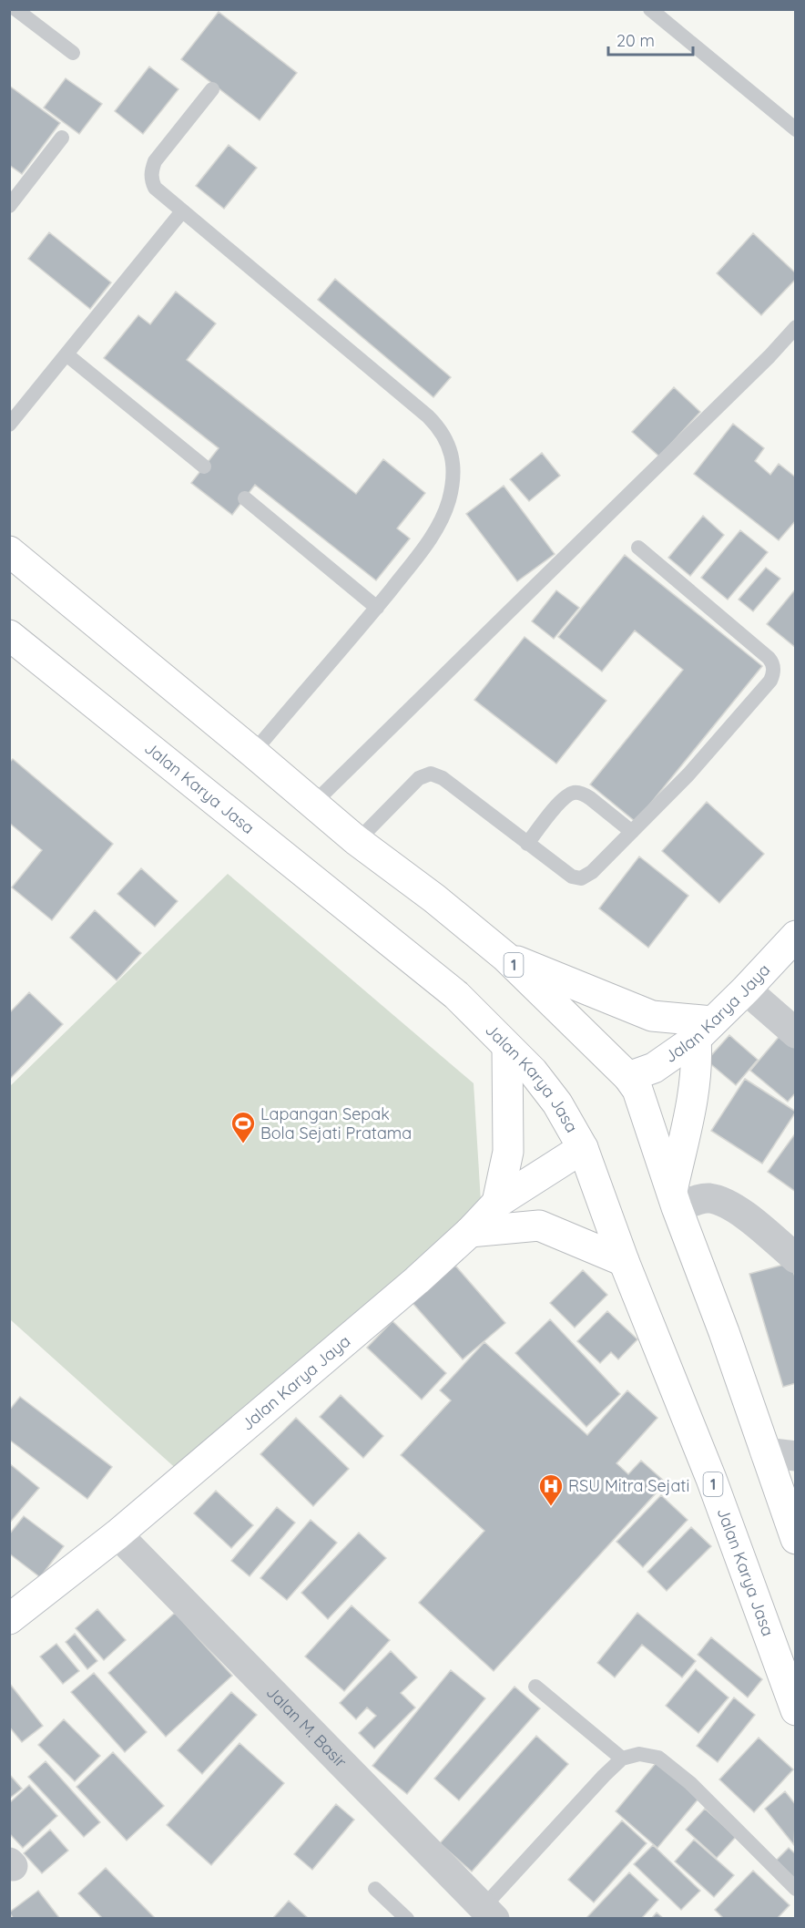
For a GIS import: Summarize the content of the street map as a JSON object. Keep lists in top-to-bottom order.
{
  "streets": {
    "main road": ["Jalan Karya Jasa", "1", "Jalan Karya Jaya"],
    "street": ["Jalan M. Basir"]
  },
  "crossings": [
    ["Jalan Karya Jasa", "Jalan Karya Jaya"],
    ["1", "Jalan Karya Jaya"],
    ["Jalan Karya Jaya", "Jalan M. Basir"]
  ],
  "places": {
    "sports": ["Lapangan Sepak Bola Sejati Pratama"],
    "hospital": ["RSU Mitra Sejati"]
  },
  "scale_bar": "20 m"
}
